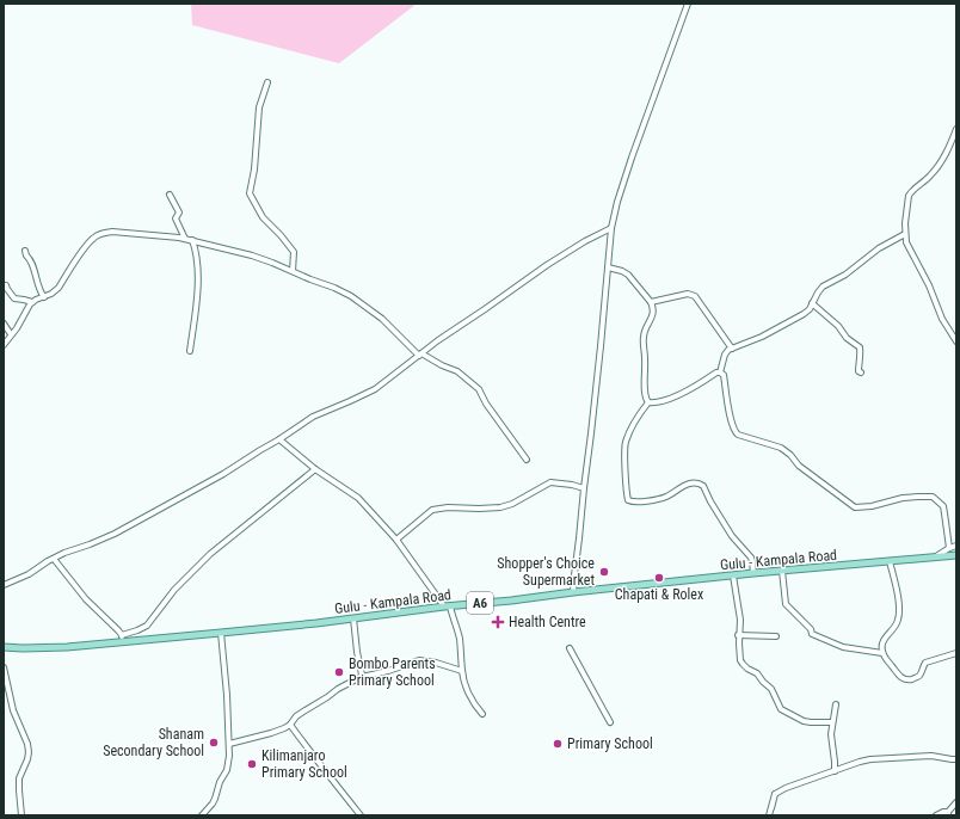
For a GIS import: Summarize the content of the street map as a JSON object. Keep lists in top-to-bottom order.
{
  "streets": {
    "main road": ["Gulu - Kampala Road", "A6"]
  },
  "places": {
    "other": [
      "Shopper's Choice Supermarket",
      "Chapati & Rolex",
      "Bombo Parents Primary School",
      "Shanam Secondary School",
      "Primary School",
      "Kilimanjaro Primary School"
    ],
    "health": ["Health Centre"]
  }
}
